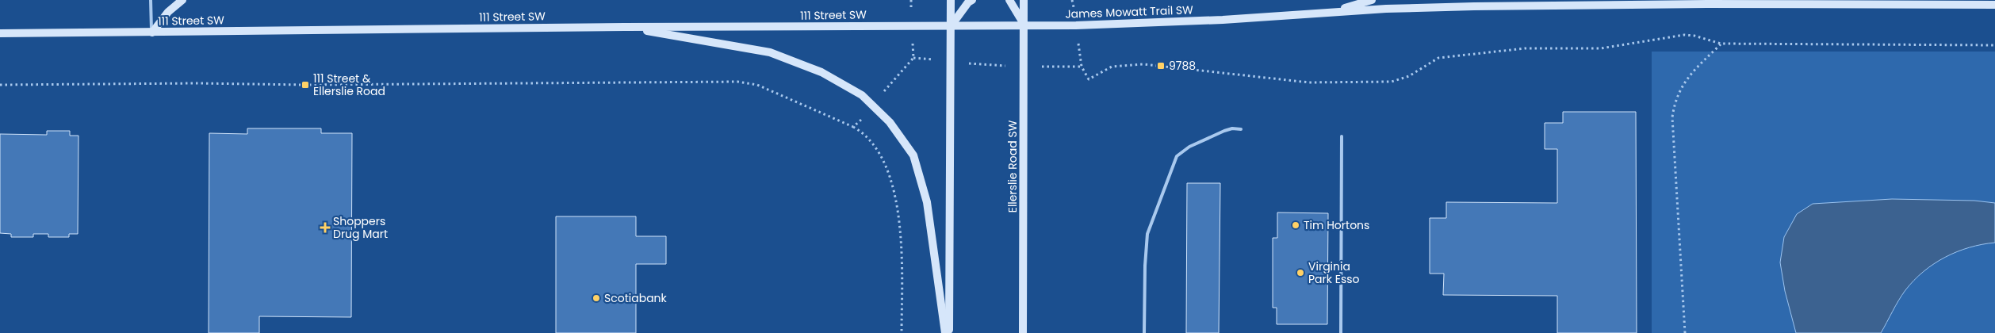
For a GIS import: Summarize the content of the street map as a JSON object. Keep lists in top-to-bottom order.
{
  "streets": {
    "main road": ["James Mowatt Trail SW", "111 Street SW", "Ellerslie Road SW"]
  },
  "crossings": [
    ["James Mowatt Trail SW", "111 Street SW"],
    ["James Mowatt Trail SW", "Ellerslie Road SW"],
    ["111 Street SW", "Ellerslie Road SW"]
  ],
  "places": {
    "transit": ["9788", "111 Street & Ellerslie Road"],
    "other": ["Tim Hortons", "Virginia Park Esso", "Scotiabank"],
    "health": ["Shoppers Drug Mart"]
  }
}
